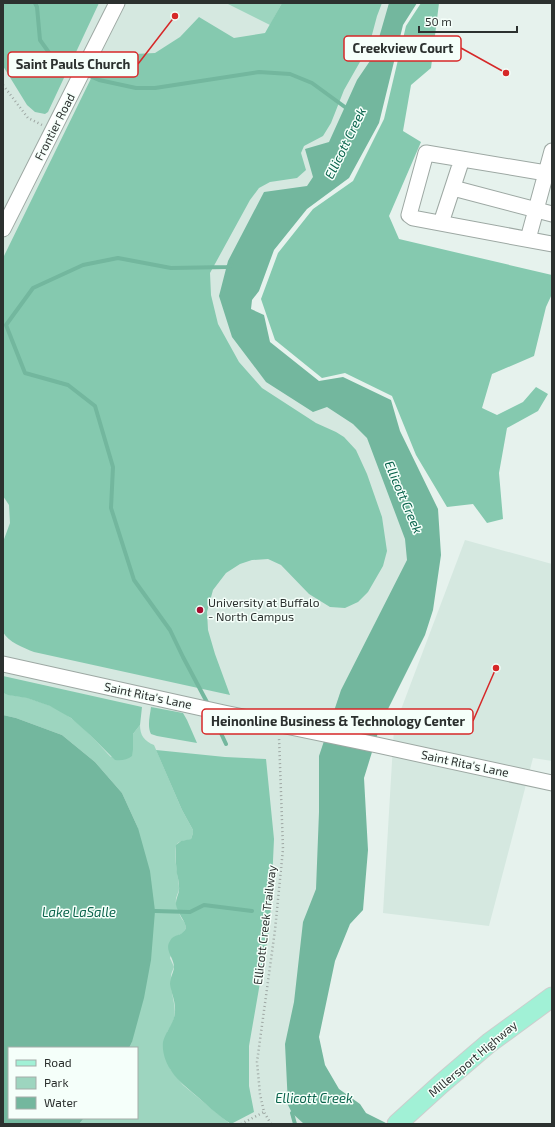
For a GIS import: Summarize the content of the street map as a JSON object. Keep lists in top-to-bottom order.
{
  "streets": {
    "main road": ["Millersport Highway"],
    "street": ["Frontier Road", "Saint Rita's Lane"],
    "path": ["Ellicott Creek Trailway"]
  },
  "crossings": [
    ["Saint Rita's Lane", "Ellicott Creek Trailway"]
  ],
  "water": ["Ellicott Creek", "Lake LaSalle"],
  "places": [
    "Saint Pauls Church",
    "Creekview Court",
    "University at Buffalo - North Campus",
    "Heinonline Business & Technology Center"
  ],
  "legend": ["Road", "Park", "Water"],
  "scale_bar": "50 m"
}
